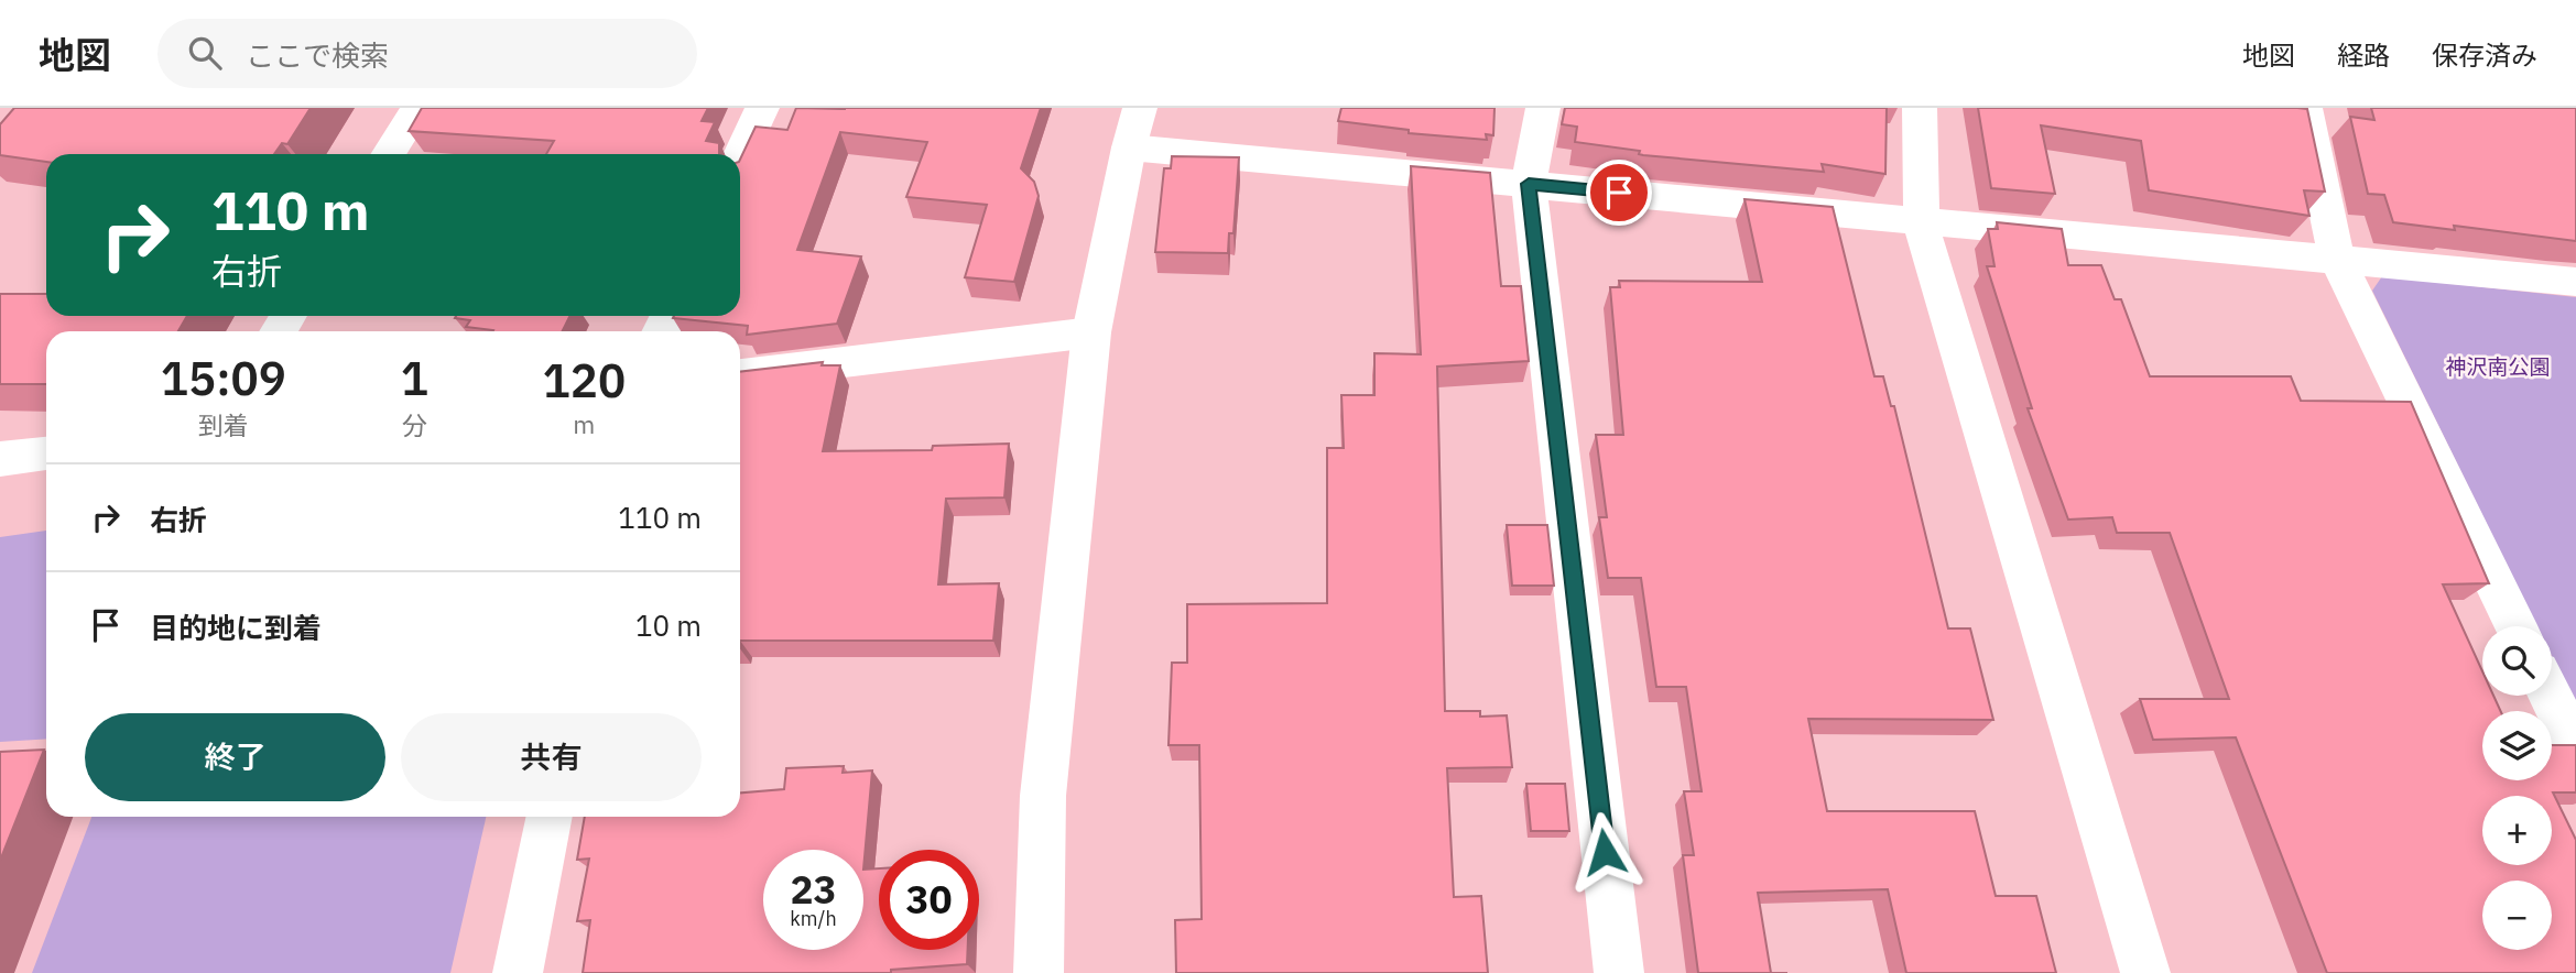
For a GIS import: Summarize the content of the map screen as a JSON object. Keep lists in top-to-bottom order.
{
  "parks": ["神沢南公園"],
  "page": {
    "header": "地図",
    "search": "ここで検索",
    "nav": ["地図", "経路", "保存済み"],
    "turn": ["110 m", "右折"],
    "eta": [
      "15:09",
      "到着",
      "1",
      "分",
      "120",
      "m"
    ],
    "list": [
      {
        "name": "右折",
        "value": "110 m"
      },
      {
        "name": "目的地に到着",
        "value": "10 m"
      }
    ],
    "map_buttons": ["+", "−"],
    "buttons": ["終了", "共有"],
    "speed": "23 km/h",
    "limit": "30"
  }
}
